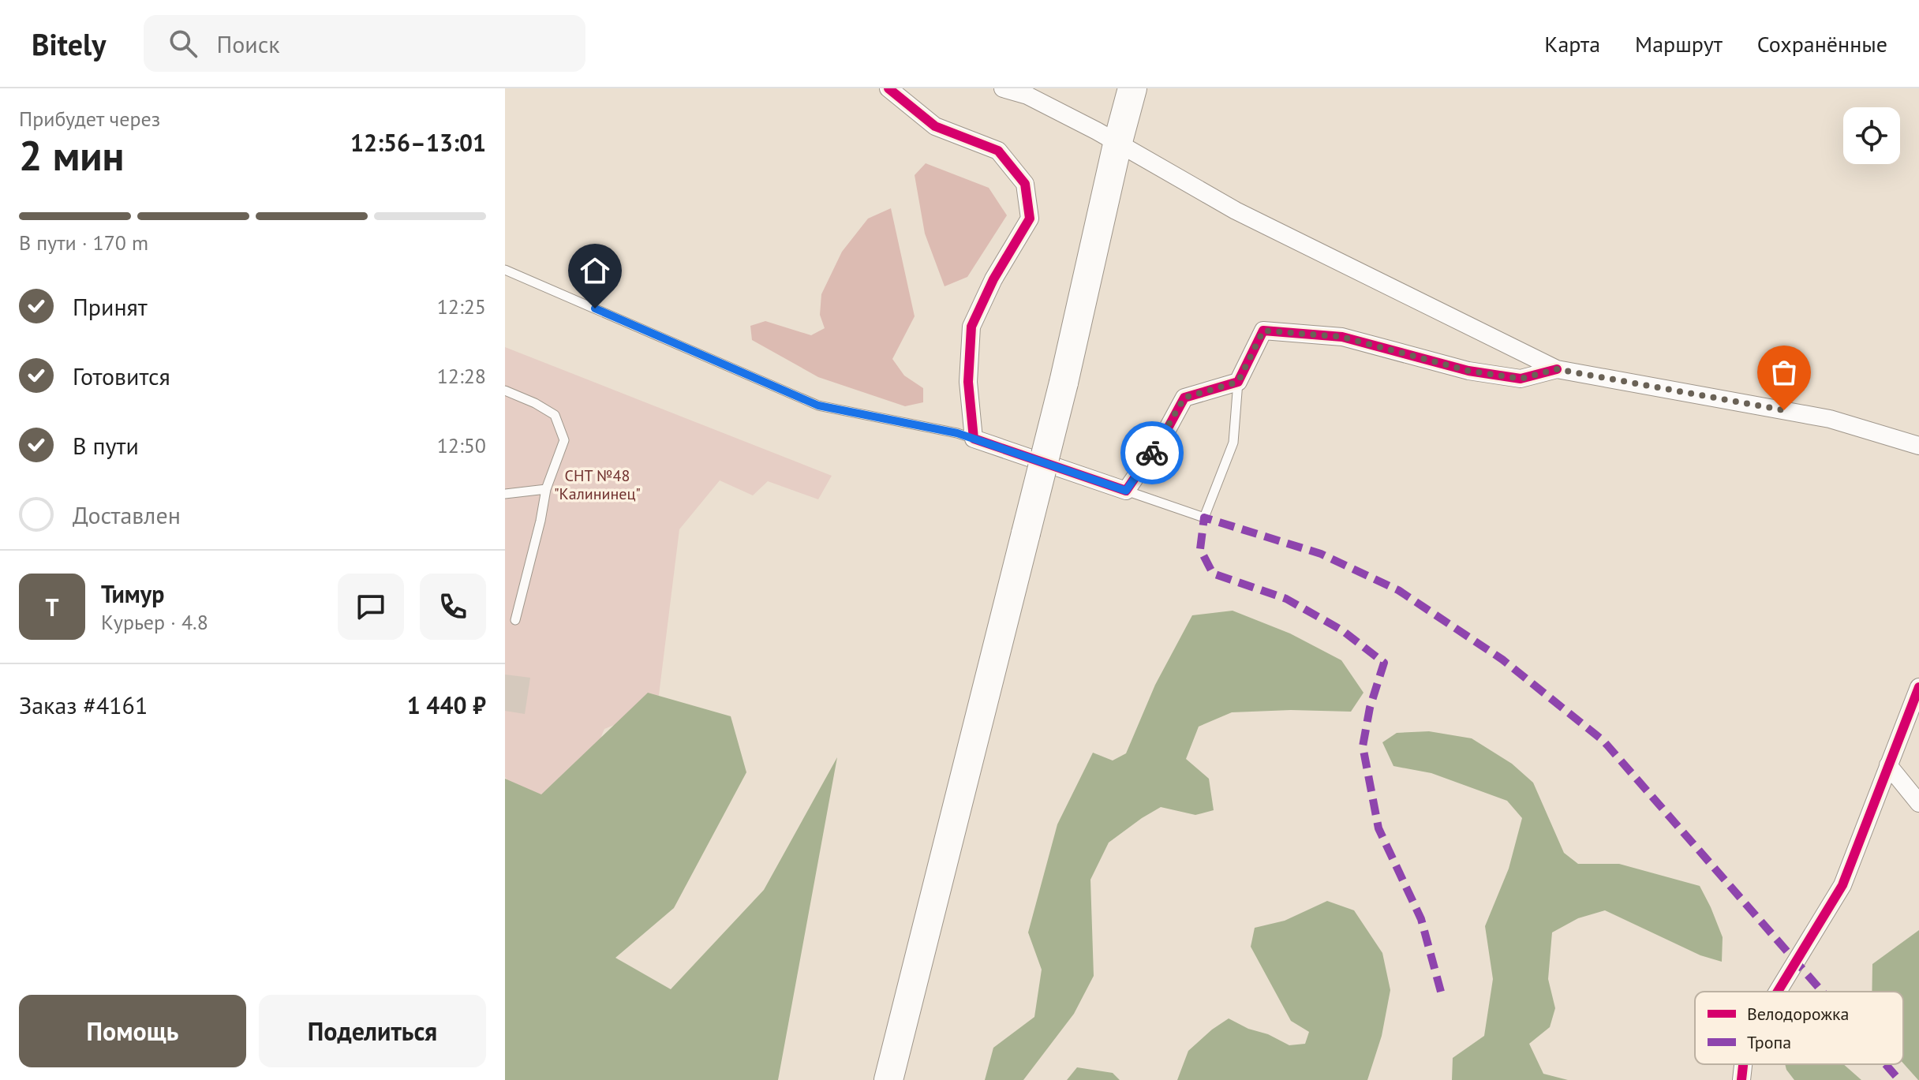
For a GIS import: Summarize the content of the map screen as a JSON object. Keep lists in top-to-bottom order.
{
  "parks": ["СНТ №48 \"Калининец\""],
  "legend": ["Велодорожка", "Тропа"],
  "page": {
    "header": "Bitely",
    "search": "Поиск",
    "nav": ["Карта", "Маршрут", "Сохранённые"],
    "heading": ["2 мин", "Прибудет через", "12:56–13:01"],
    "panel": [
      "Тимур",
      "Курьер · 4.8",
      "Заказ #4161",
      "1 440 ₽"
    ],
    "bar": "В пути · 170 m",
    "list": [
      ["Принят", "12:25"],
      ["Готовится", "12:28"],
      ["В пути", "12:50"],
      "Доставлен"
    ],
    "round": "Т",
    "buttons": ["Помощь", "Поделиться"]
  }
}
